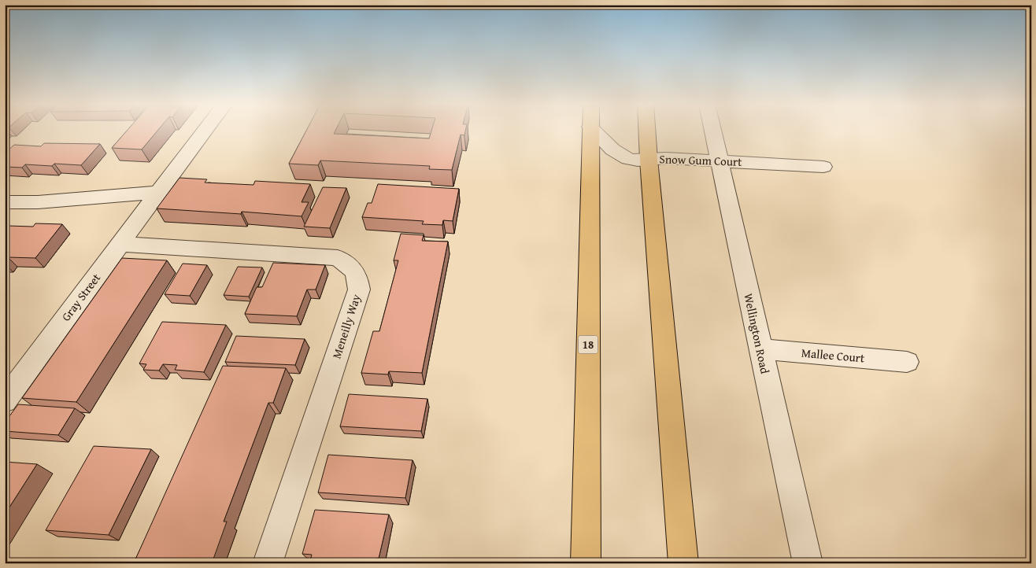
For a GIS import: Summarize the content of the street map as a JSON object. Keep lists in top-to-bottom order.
{
  "streets": {
    "highway": ["18"],
    "street": [
      "Snow Gum Court",
      "Gray Street",
      "Meneilly Way",
      "Wellington Road",
      "Mallee Court"
    ]
  },
  "crossings": [
    ["Snow Gum Court", "Wellington Road"],
    ["Gray Street", "Meneilly Way"],
    ["Wellington Road", "Mallee Court"]
  ]
}
